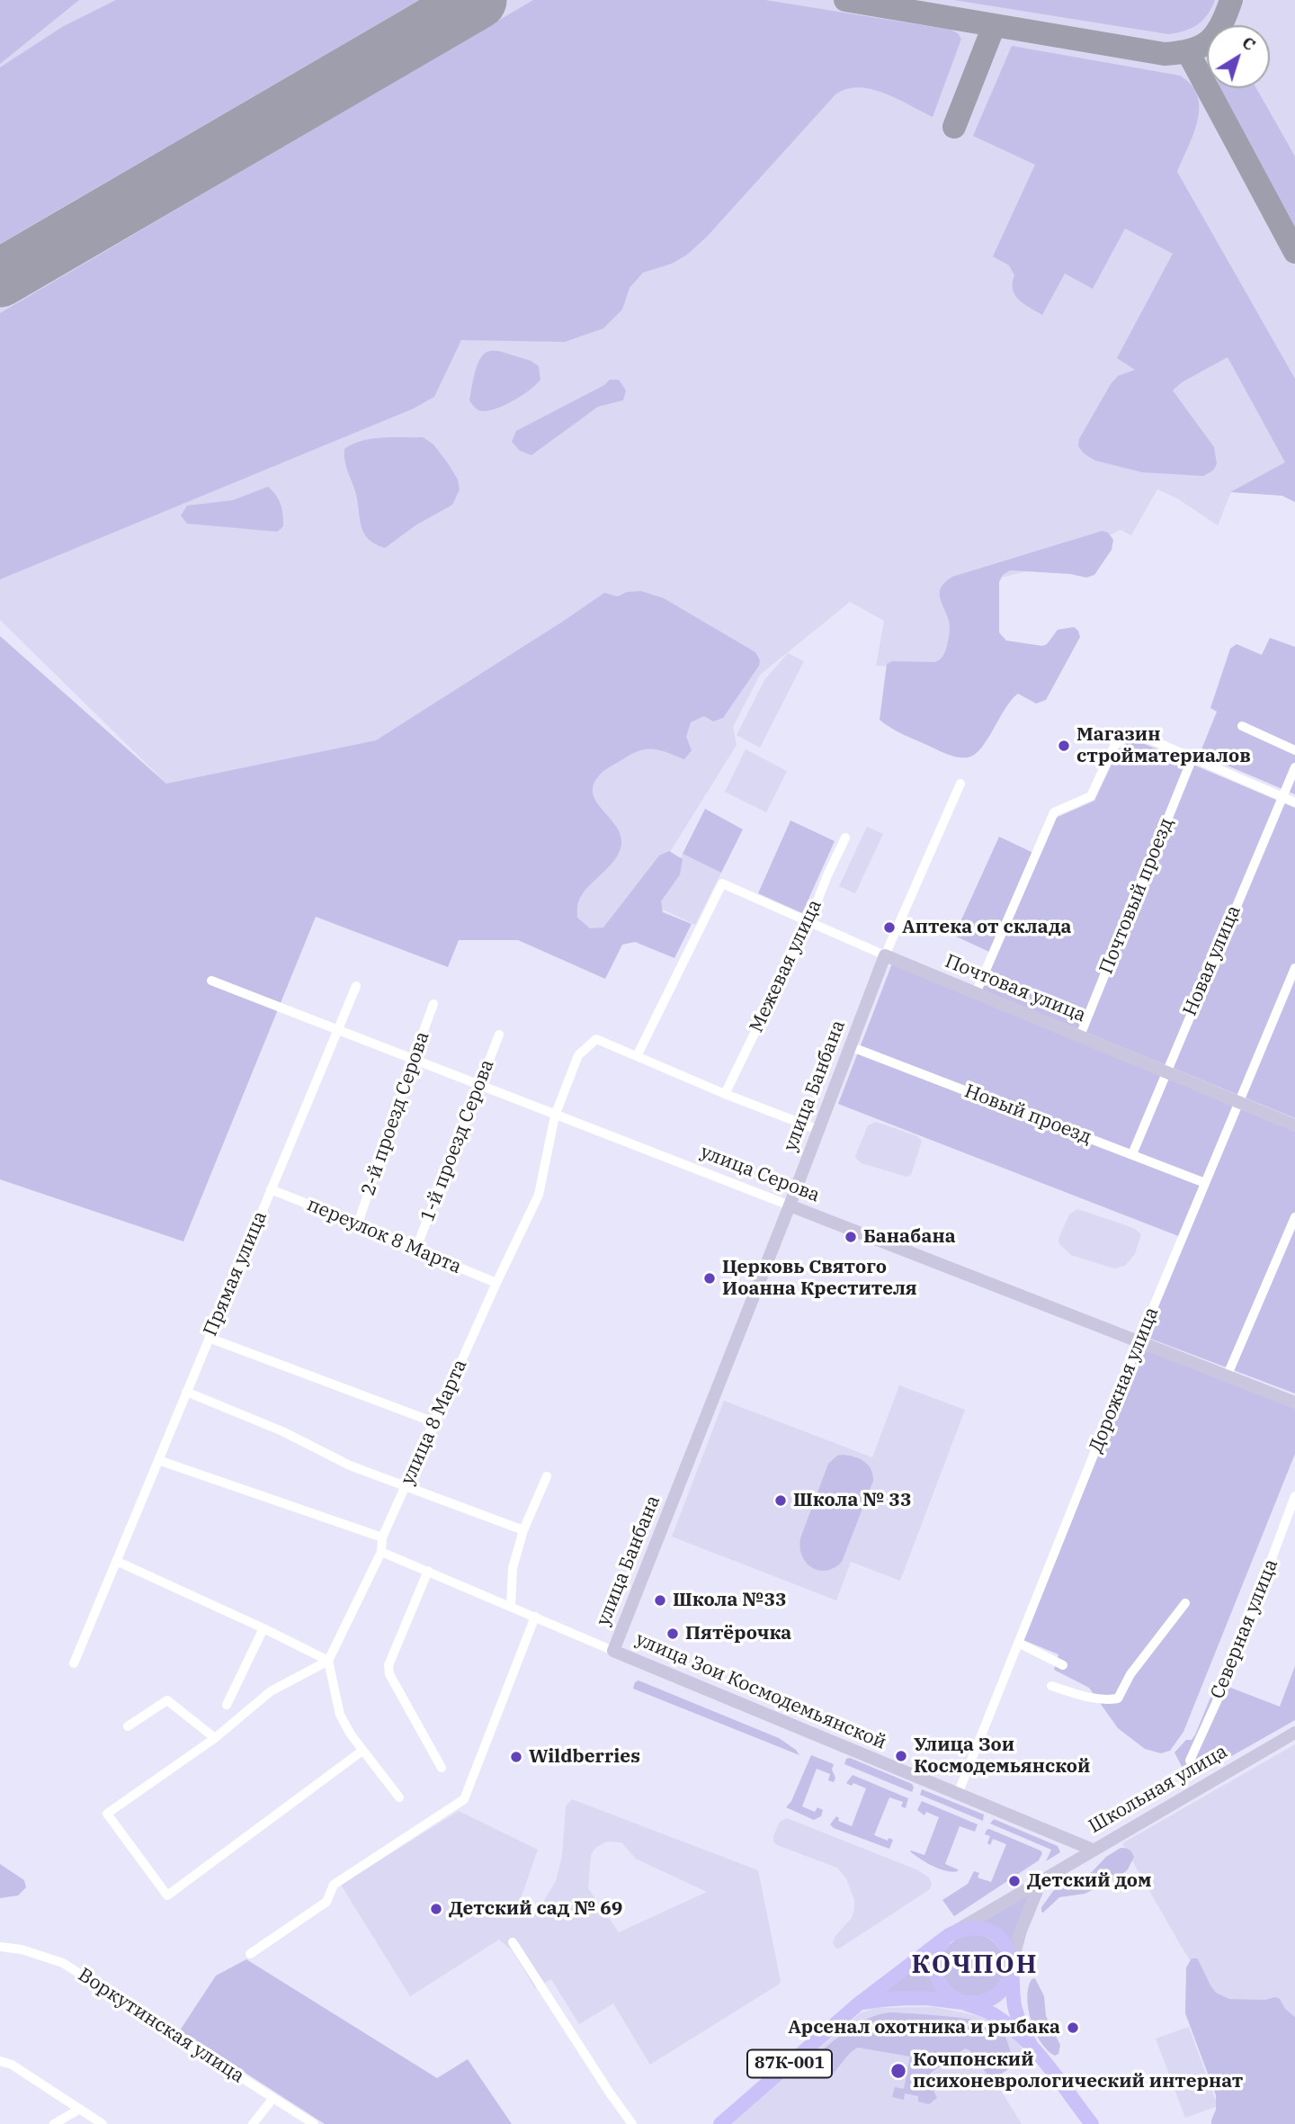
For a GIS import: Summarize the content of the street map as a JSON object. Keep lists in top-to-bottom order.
{
  "streets": {
    "main road": ["87К-001"],
    "street": [
      "Почтовый проезд",
      "Новая улица",
      "Межевая улица",
      "Почтовая улица",
      "улица Банбана",
      "2-й проезд Серова",
      "Новый проезд",
      "1-й проезд Серова",
      "улица Серова",
      "переулок 8 Марта",
      "Прямая улица",
      "Дорожная улица",
      "улица 8 Марта",
      "Северная улица",
      "улица Зои Космодемьянской",
      "Школьная улица",
      "Воркутинская улица"
    ]
  },
  "crossings": [
    ["Почтовый проезд", "Почтовая улица"],
    ["Новая улица", "Почтовая улица"],
    ["Новая улица", "Новый проезд"],
    ["Межевая улица", "Почтовая улица"],
    ["Почтовая улица", "улица Банбана"],
    ["Почтовая улица", "Дорожная улица"],
    ["Почтовая улица", "улица 8 Марта"],
    ["улица Банбана", "Новый проезд"],
    ["улица Банбана", "улица Серова"],
    ["улица Банбана", "улица Зои Космодемьянской"],
    ["2-й проезд Серова", "улица Серова"],
    ["2-й проезд Серова", "переулок 8 Марта"],
    ["Новый проезд", "Дорожная улица"],
    ["1-й проезд Серова", "улица Серова"],
    ["1-й проезд Серова", "переулок 8 Марта"],
    ["улица Серова", "Прямая улица"],
    ["улица Серова", "Дорожная улица"],
    ["улица Серова", "улица 8 Марта"],
    ["переулок 8 Марта", "Прямая улица"],
    ["переулок 8 Марта", "улица 8 Марта"],
    ["Дорожная улица", "улица Зои Космодемьянской"],
    ["улица 8 Марта", "улица Зои Космодемьянской"],
    ["улица Зои Космодемьянской", "Школьная улица"],
    ["Школьная улица", "87К-001"]
  ],
  "districts": ["КОЧПОН"],
  "places": [
    "Магазин стройматериалов",
    "Аптека от склада",
    "Банабана",
    "Церковь Святого Иоанна Крестителя",
    "Школа № 33",
    "Школа №33",
    "Пятёрочка",
    "Улица Зои Космодемьянской",
    "Wildberries",
    "Детский дом",
    "Детский сад № 69",
    "Арсенал охотника и рыбака",
    "Кочпонский психоневрологический интернат"
  ],
  "north": "top right"
}
